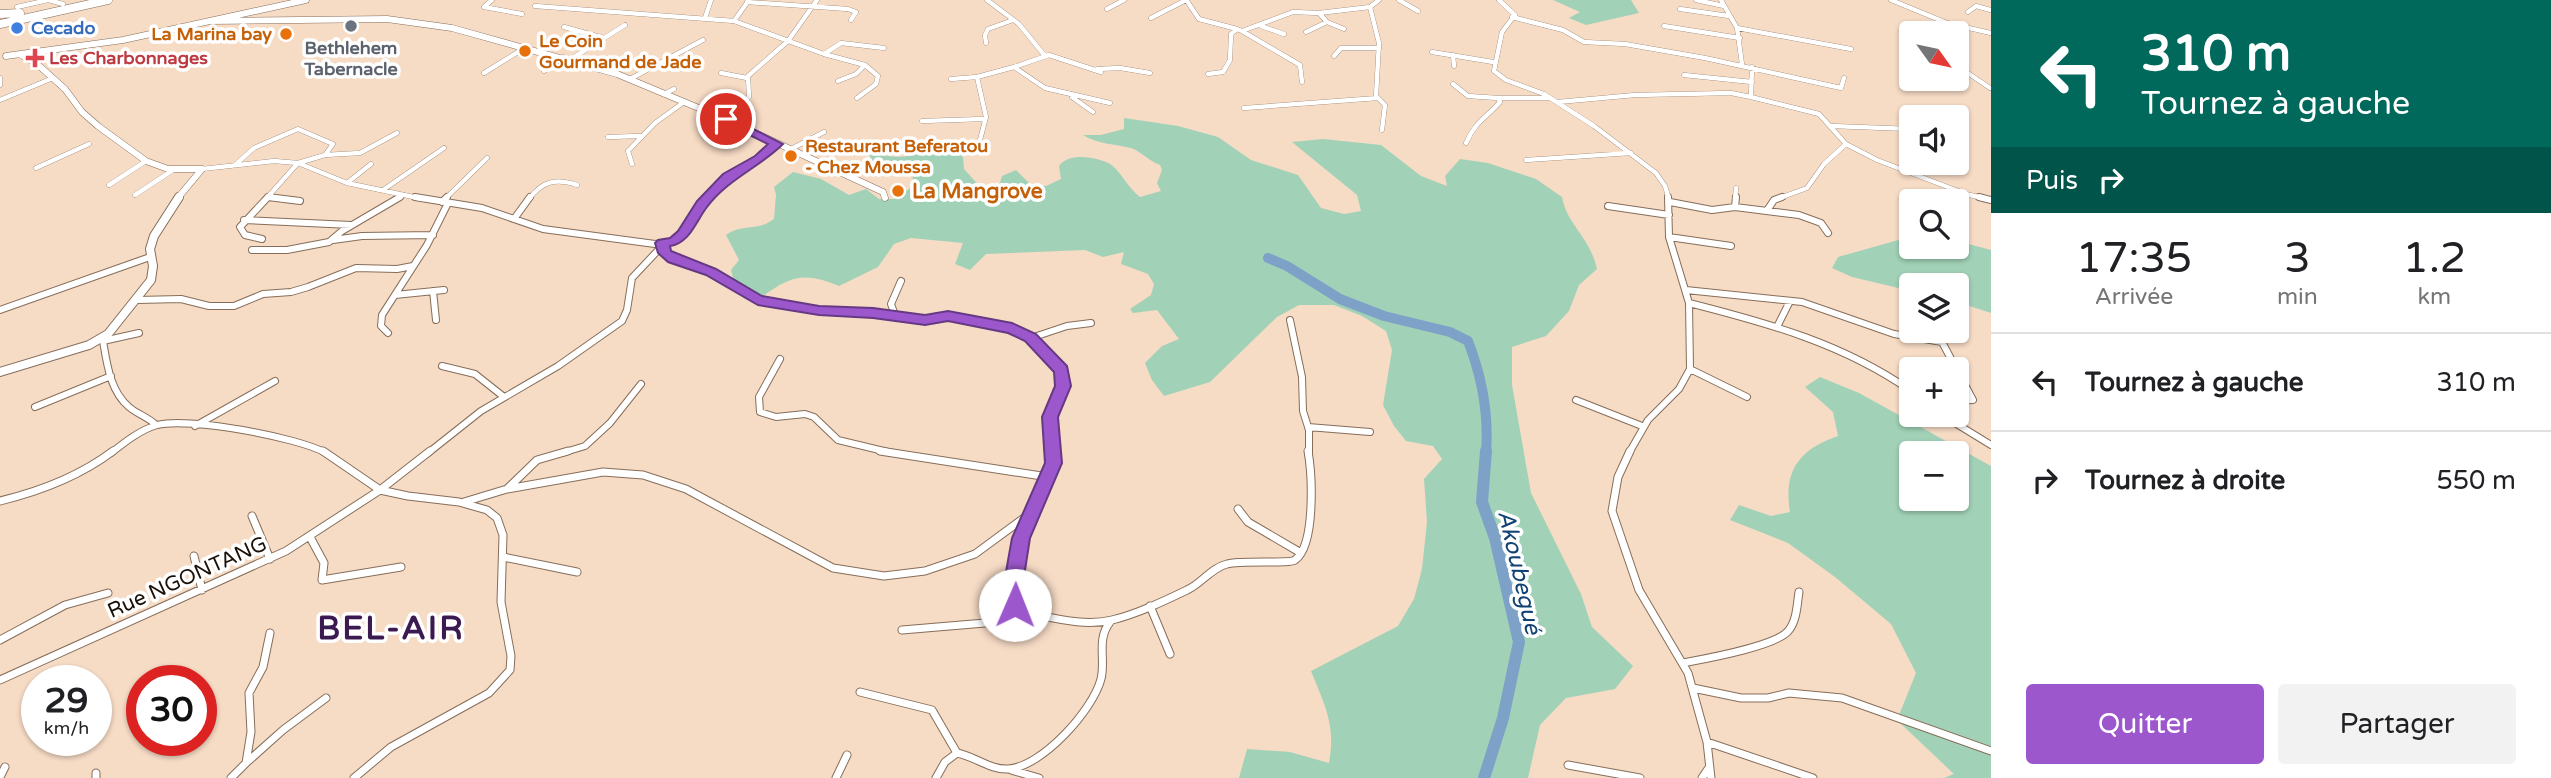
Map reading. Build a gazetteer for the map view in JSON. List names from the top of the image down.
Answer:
{
  "streets": {
    "street": ["Rue NGONTANG"]
  },
  "districts": ["BEL-AIR"],
  "water": ["Akoubegué"],
  "places": {
    "other": [
      "Bethlehem Tabernacle",
      "Cecado",
      "La Marina bay",
      "Le Coin Gourmand de Jade",
      "Restaurant Beferatou - Chez Moussa",
      "La Mangrove"
    ],
    "health": ["Les Charbonnages"]
  },
  "north": "bottom right",
  "page": {
    "turn": ["310 m", "Tournez à gauche"],
    "map_buttons": ["+", "−"],
    "then": "Puis",
    "eta": [
      "17:35",
      "Arrivée",
      "3",
      "min",
      "1.2",
      "km"
    ],
    "list": [
      {
        "name": "Tournez à gauche",
        "value": "310 m"
      },
      {
        "name": "Tournez à droite",
        "value": "550 m"
      }
    ],
    "speed": "29 km/h",
    "limit": "30",
    "buttons": ["Quitter", "Partager"]
  }
}
